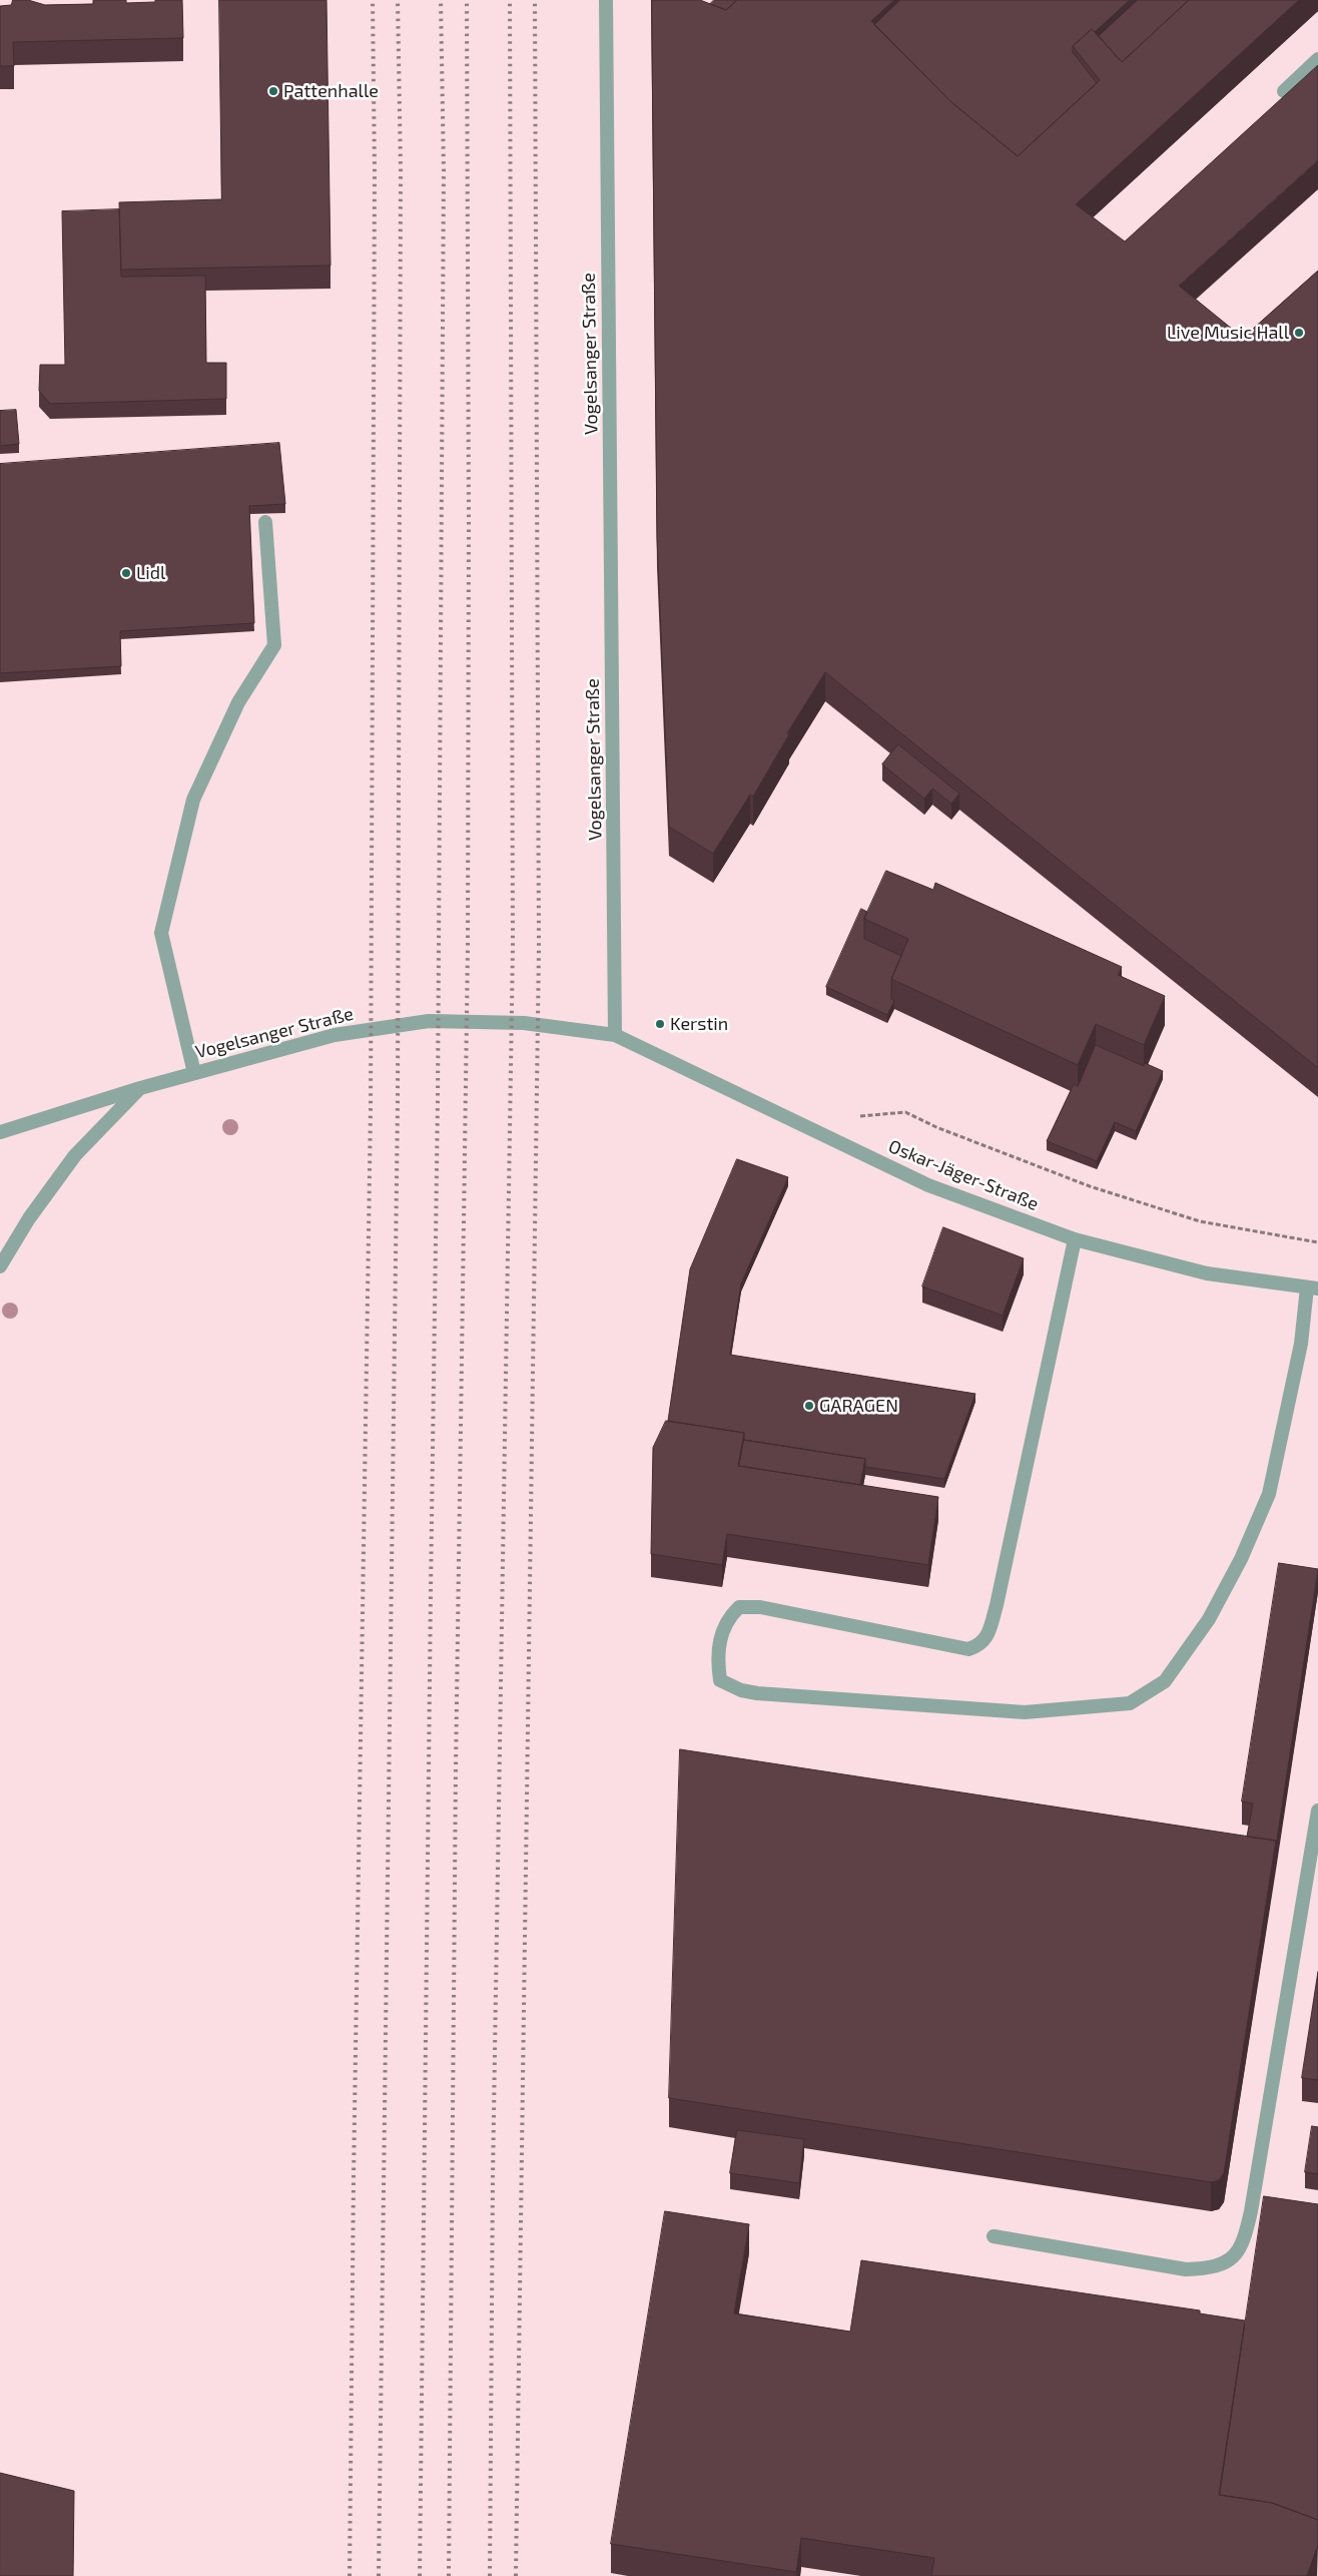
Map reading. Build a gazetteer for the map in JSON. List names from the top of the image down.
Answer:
{
  "streets": {
    "street": ["Vogelsanger Straße", "Oskar-Jäger-Straße"]
  },
  "crossings": [
    ["Vogelsanger Straße", "Oskar-Jäger-Straße"]
  ],
  "places": [
    "Pattenhalle",
    "Live Music Hall",
    "Lidl",
    "Kerstin",
    "GARAGEN"
  ]
}
